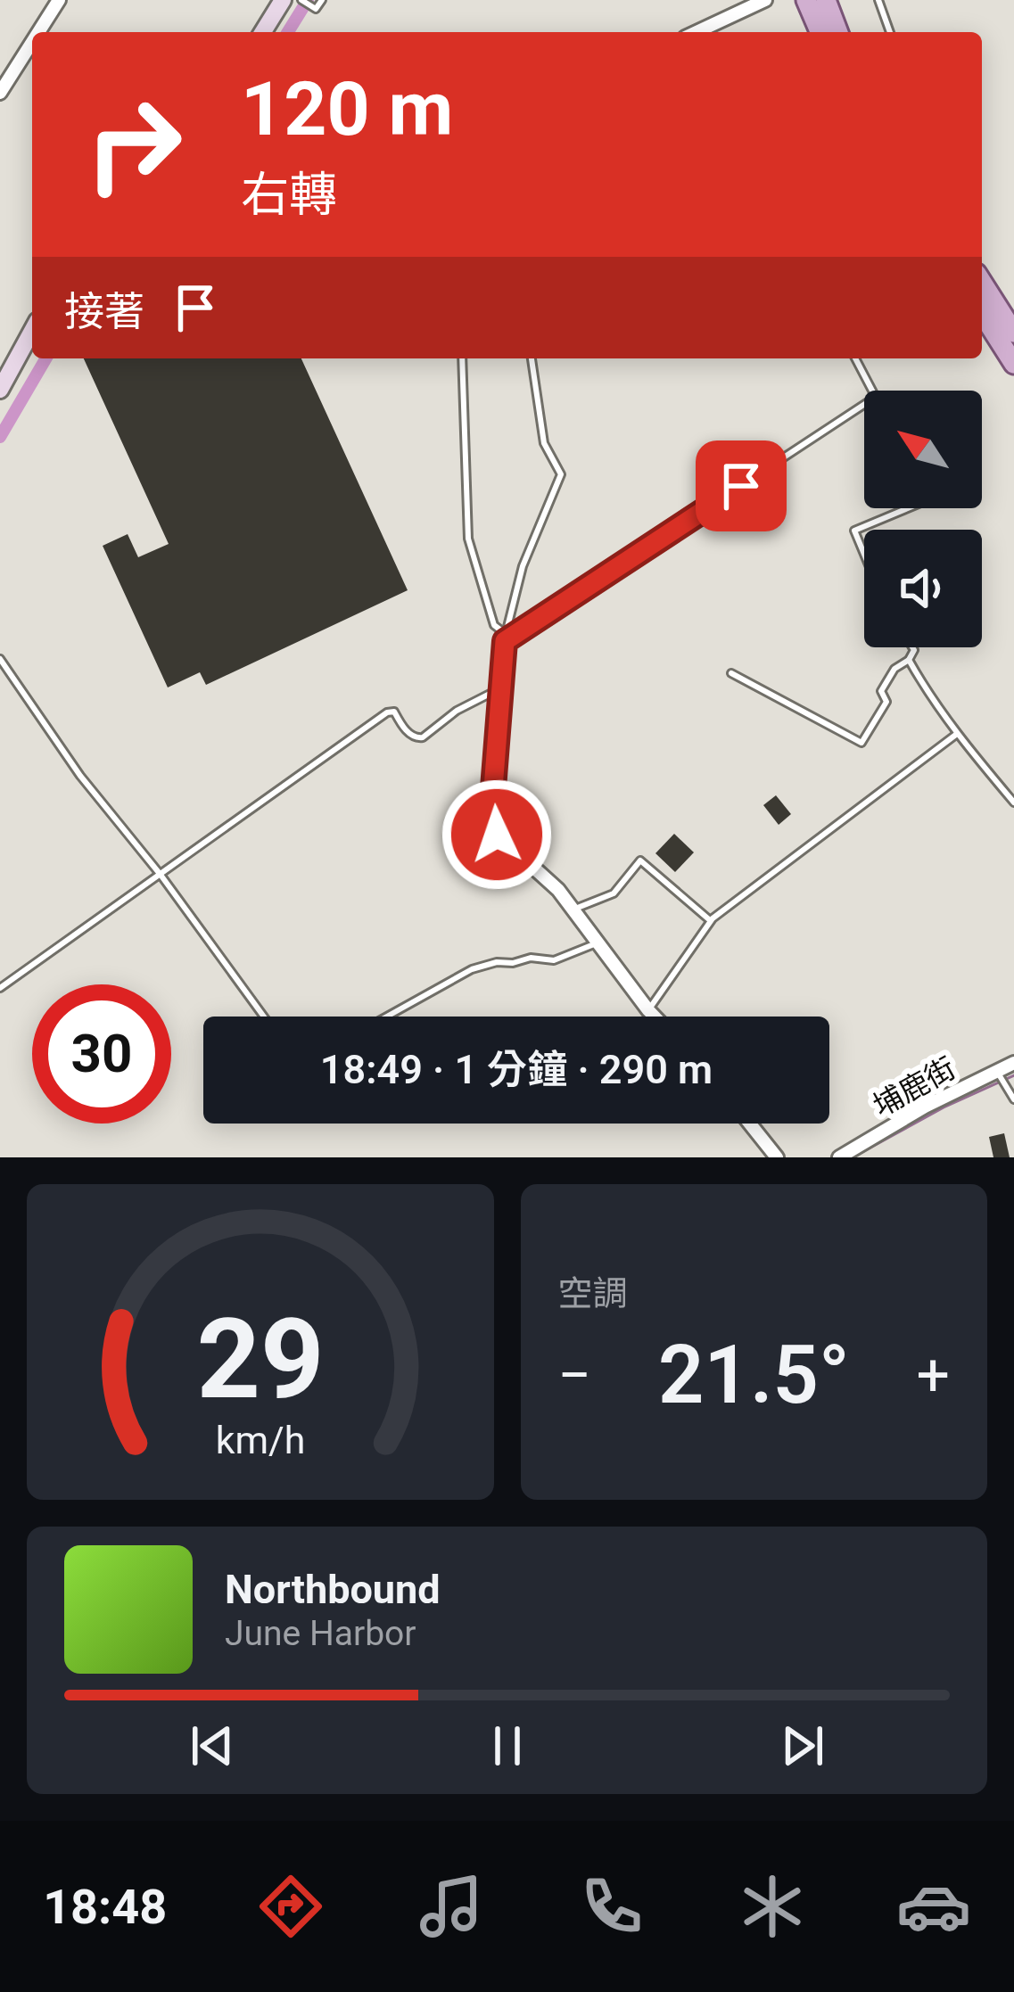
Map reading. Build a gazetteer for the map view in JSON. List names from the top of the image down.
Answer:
{
  "streets": {
    "street": ["埔鹿街"]
  },
  "north": "top left",
  "page": {
    "turn": ["120 m", "右轉"],
    "then": "接著",
    "limit": "30",
    "trip": "18:49 · 1 分鐘 · 290 m",
    "tile": "空調",
    "heat": ["−", "21.5°", "+"],
    "song": ["Northbound", "June Harbor"],
    "tabs": "18:48",
    "gauge": ["29", "km/h"]
  }
}
